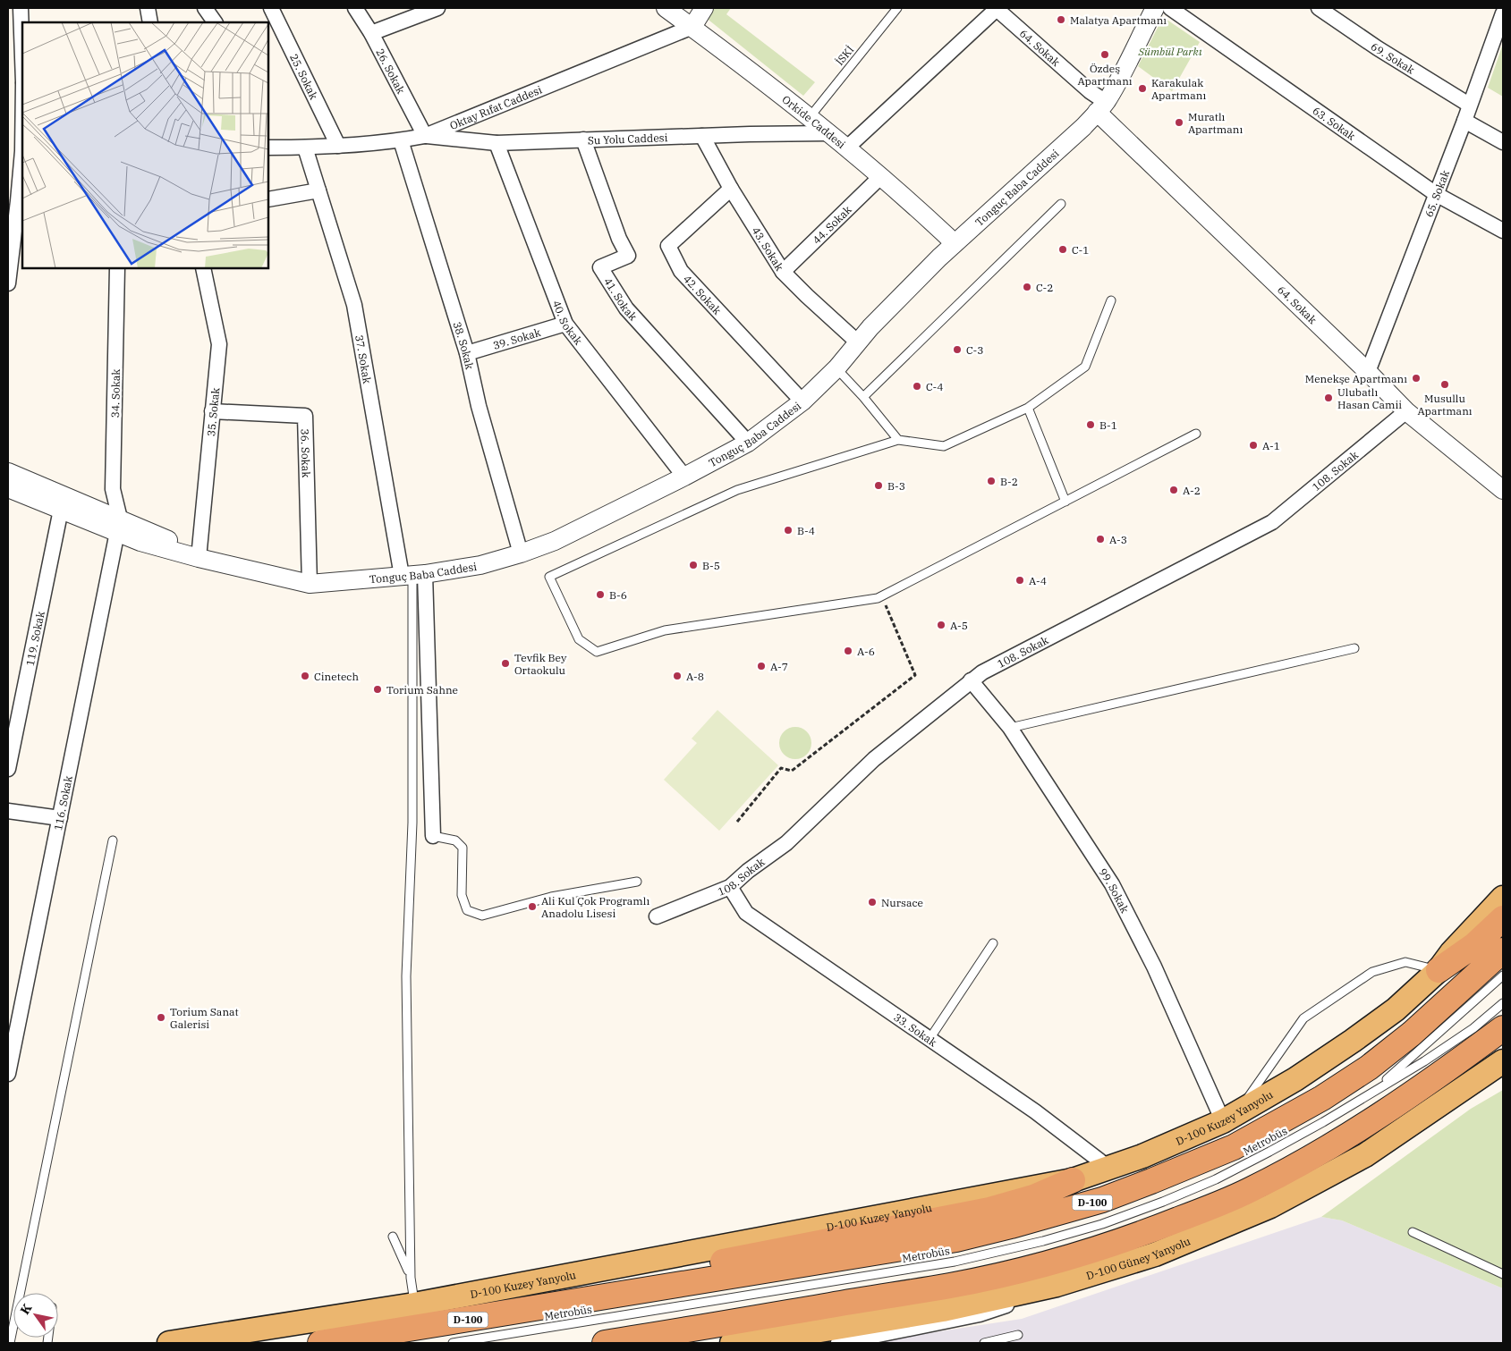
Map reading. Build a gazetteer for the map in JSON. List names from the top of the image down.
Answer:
{
  "streets": {
    "highway": ["D-100"],
    "main road": ["D-100 Kuzey Yanyolu", "D-100 Güney Yanyolu"],
    "street": [
      "64. Sokak",
      "69. Sokak",
      "26. Sokak",
      "25. Sokak",
      "Oktay Rıfat Caddesi",
      "Orkide Caddesi",
      "63. Sokak",
      "Su Yolu Caddesi",
      "Tonguç Baba Caddesi",
      "65. Sokak",
      "44. Sokak",
      "43. Sokak",
      "42. Sokak",
      "41. Sokak",
      "40. Sokak",
      "39. Sokak",
      "38. Sokak",
      "37. Sokak",
      "34. Sokak",
      "35. Sokak",
      "36. Sokak",
      "108. Sokak",
      "119. Sokak",
      "116. Sokak",
      "99. Sokak",
      "33. Sokak"
    ],
    "lane": ["İSKİ", "Metrobüs"]
  },
  "crossings": [
    ["64. Sokak", "Tonguç Baba Caddesi"],
    ["64. Sokak", "65. Sokak"],
    ["64. Sokak", "108. Sokak"],
    ["İSKİ", "Orkide Caddesi"],
    ["69. Sokak", "65. Sokak"],
    ["26. Sokak", "Oktay Rıfat Caddesi"],
    ["26. Sokak", "Su Yolu Caddesi"],
    ["25. Sokak", "Oktay Rıfat Caddesi"],
    ["Oktay Rıfat Caddesi", "Orkide Caddesi"],
    ["Oktay Rıfat Caddesi", "Su Yolu Caddesi"],
    ["Oktay Rıfat Caddesi", "38. Sokak"],
    ["Oktay Rıfat Caddesi", "37. Sokak"],
    ["Orkide Caddesi", "Su Yolu Caddesi"],
    ["Orkide Caddesi", "Tonguç Baba Caddesi"],
    ["Orkide Caddesi", "44. Sokak"],
    ["63. Sokak", "65. Sokak"],
    ["Su Yolu Caddesi", "43. Sokak"],
    ["Su Yolu Caddesi", "41. Sokak"],
    ["Su Yolu Caddesi", "40. Sokak"],
    ["Tonguç Baba Caddesi", "43. Sokak"],
    ["Tonguç Baba Caddesi", "42. Sokak"],
    ["Tonguç Baba Caddesi", "41. Sokak"],
    ["Tonguç Baba Caddesi", "40. Sokak"],
    ["Tonguç Baba Caddesi", "38. Sokak"],
    ["Tonguç Baba Caddesi", "37. Sokak"],
    ["Tonguç Baba Caddesi", "34. Sokak"],
    ["Tonguç Baba Caddesi", "35. Sokak"],
    ["Tonguç Baba Caddesi", "36. Sokak"],
    ["Tonguç Baba Caddesi", "119. Sokak"],
    ["Tonguç Baba Caddesi", "116. Sokak"],
    ["44. Sokak", "43. Sokak"],
    ["43. Sokak", "42. Sokak"],
    ["40. Sokak", "39. Sokak"],
    ["39. Sokak", "38. Sokak"],
    ["34. Sokak", "116. Sokak"],
    ["35. Sokak", "36. Sokak"],
    ["108. Sokak", "99. Sokak"],
    ["108. Sokak", "33. Sokak"],
    ["99. Sokak", "D-100 Kuzey Yanyolu"],
    ["33. Sokak", "D-100 Kuzey Yanyolu"]
  ],
  "parks": ["Sümbül Parkı"],
  "places": [
    "Malatya Apartmanı",
    "Özdeş Apartmanı",
    "Karakulak Apartmanı",
    "Muratlı Apartmanı",
    "C-1",
    "C-2",
    "C-3",
    "Menekşe Apartmanı",
    "Musullu Apartmanı",
    "C-4",
    "Ulubatlı Hasan Camii",
    "B-1",
    "A-1",
    "B-2",
    "B-3",
    "A-2",
    "B-4",
    "A-3",
    "B-5",
    "A-4",
    "B-6",
    "A-5",
    "A-6",
    "Tevfik Bey Ortaokulu",
    "A-7",
    "Cinetech",
    "A-8",
    "Torium Sahne",
    "Nursace",
    "Ali Kul Çok Programlı Anadolu Lisesi",
    "Torium Sanat Galerisi"
  ],
  "north": "top left"
}
